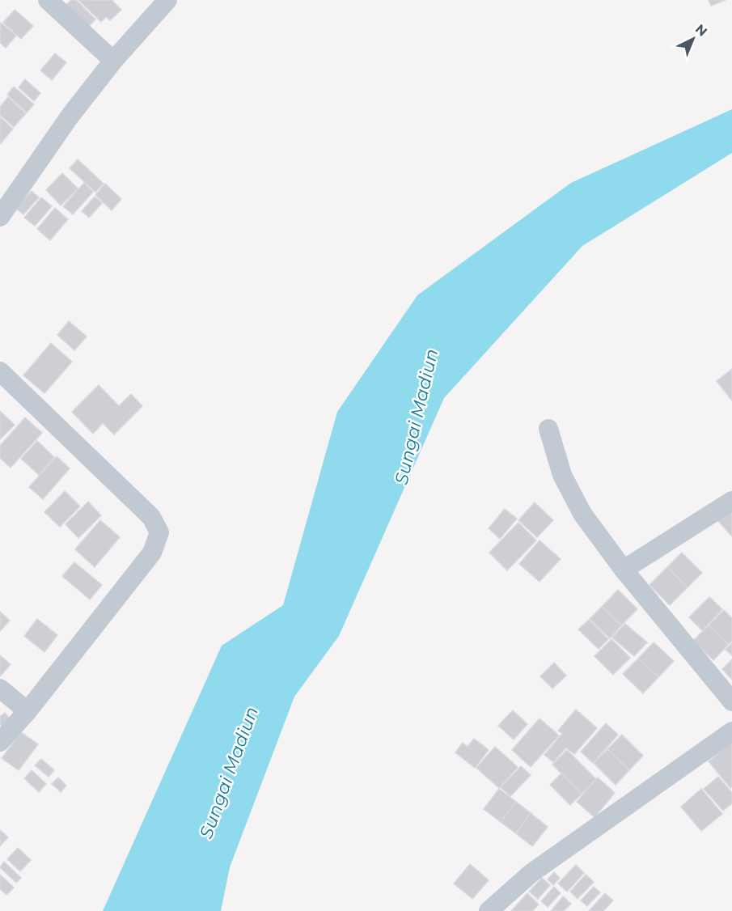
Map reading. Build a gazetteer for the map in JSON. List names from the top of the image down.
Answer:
{
  "water": ["Sungai Madiun"],
  "north": "top right"
}
